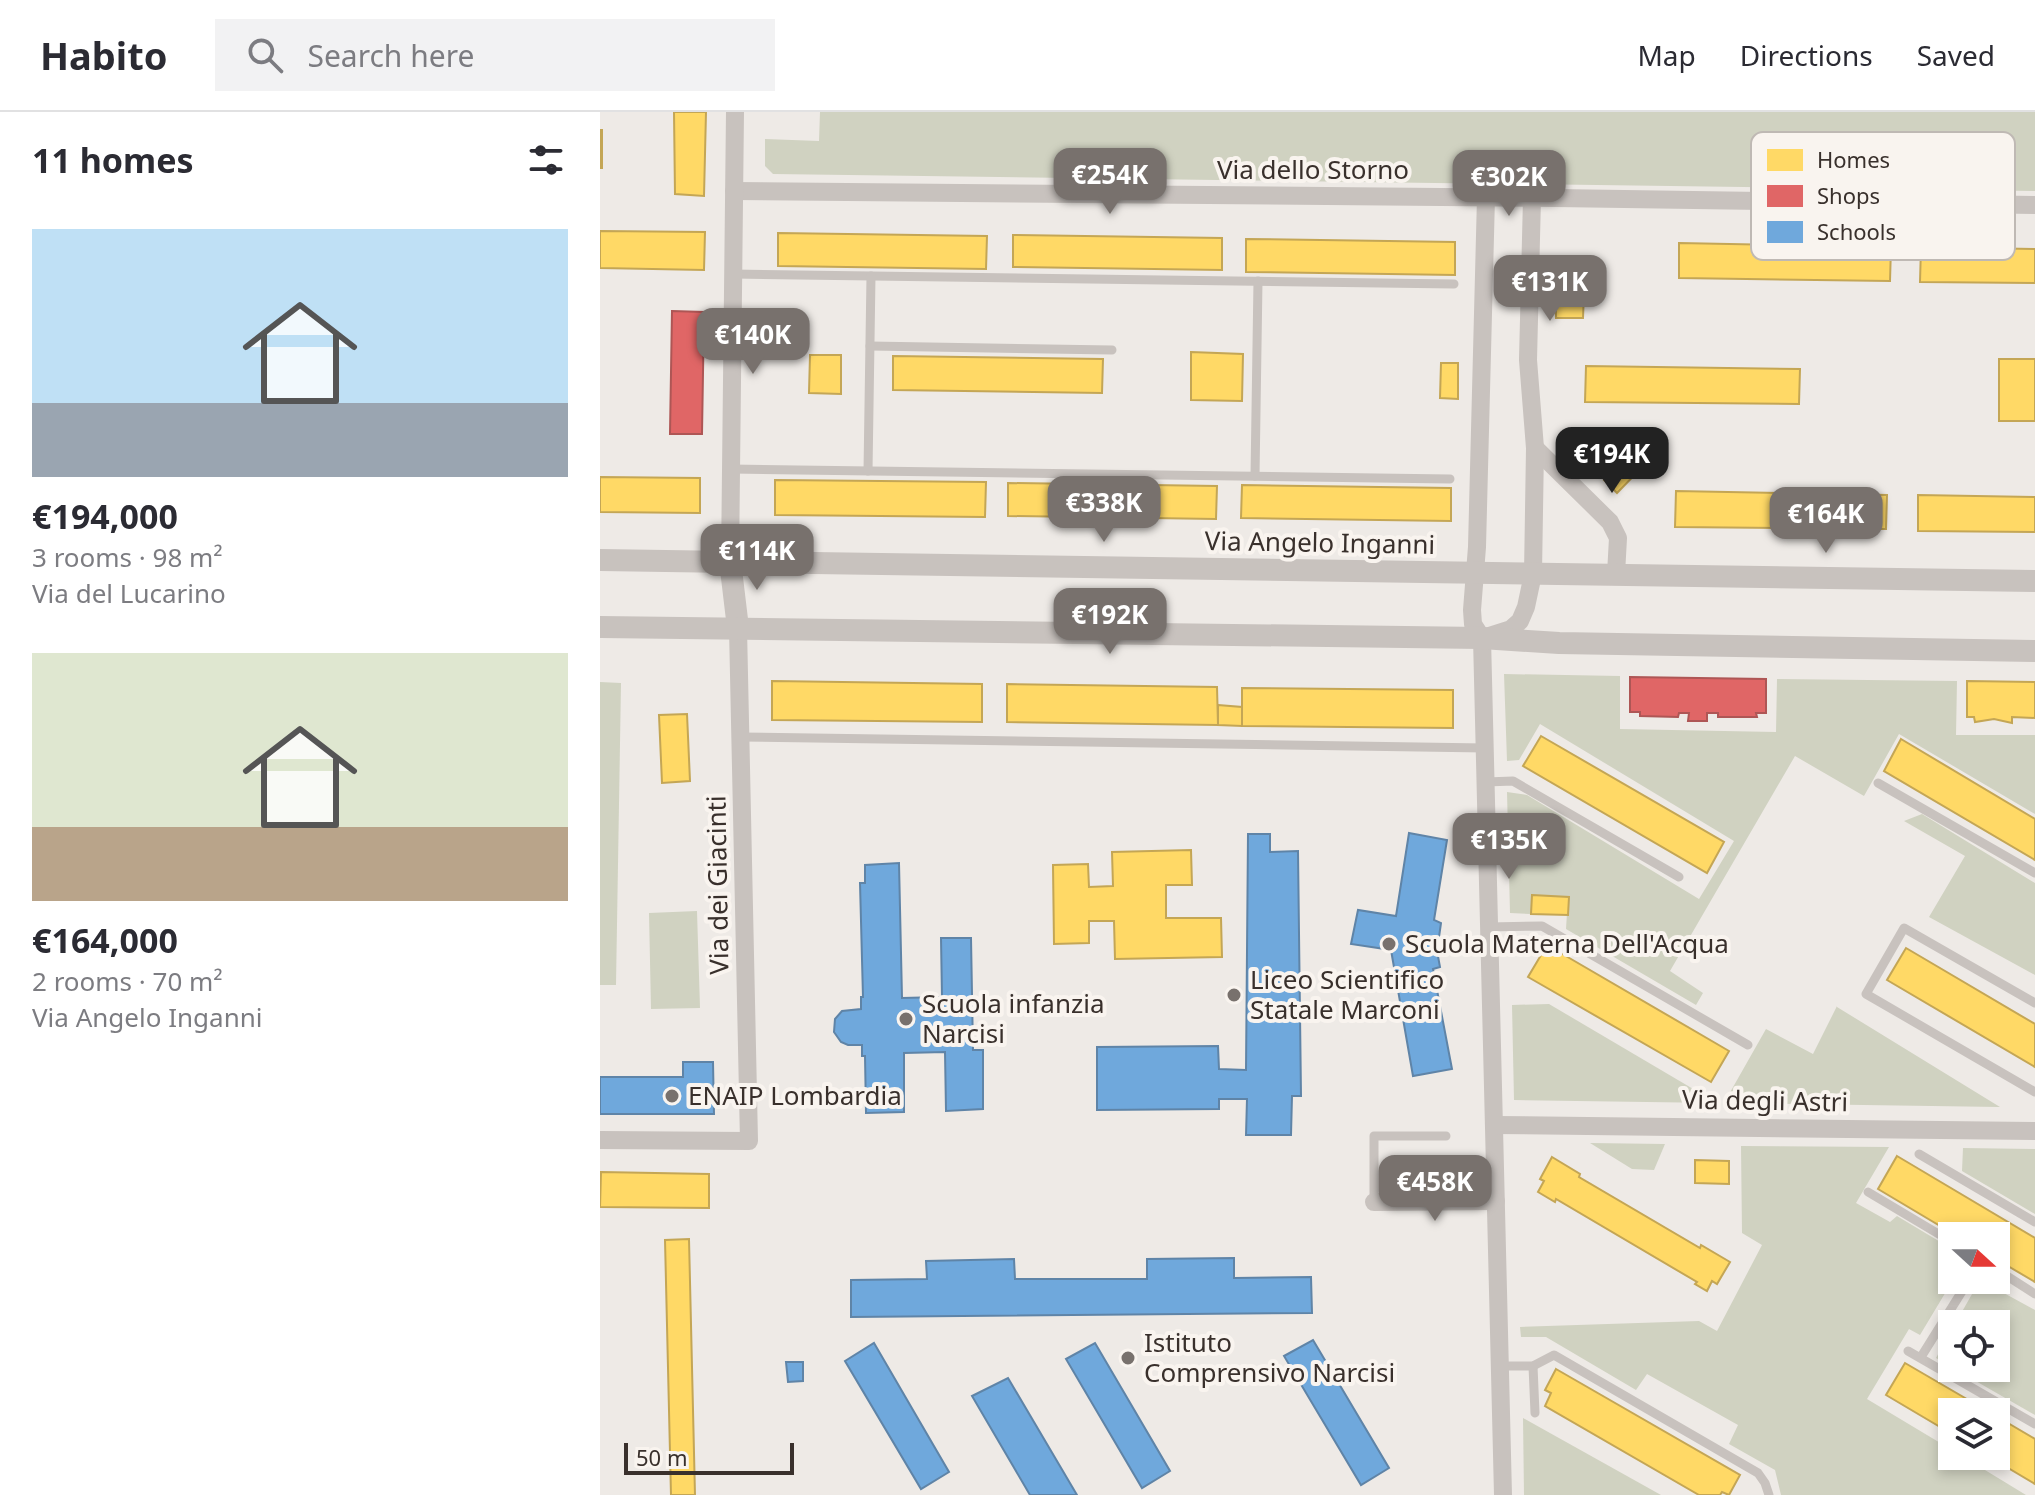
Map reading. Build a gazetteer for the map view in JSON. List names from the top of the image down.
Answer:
{
  "streets": {
    "street": [
      "Via dello Storno",
      "Via Angelo Inganni",
      "Via dei Giacinti",
      "Via degli Astri"
    ]
  },
  "places": [
    "Scuola Materna Dell'Acqua",
    "Liceo Scientifico Statale Marconi",
    "Scuola infanzia Narcisi",
    "ENAIP Lombardia",
    "Istituto Comprensivo Narcisi"
  ],
  "legend": ["Homes", "Shops", "Schools"],
  "scale_bar": "50 m",
  "north": "right",
  "page": {
    "header": "Habito",
    "search": "Search here",
    "nav": ["Map", "Directions", "Saved"],
    "heading": "11 homes",
    "price": [
      "€254K",
      "€302K",
      "€131K",
      "€140K",
      "€194K",
      "€338K",
      "€164K",
      "€114K",
      "€192K",
      "€135K",
      "€458K"
    ],
    "list": [
      {
        "name": "€194,000",
        "note": "3 rooms · 98 m² · Via del Lucarino"
      },
      {
        "name": "€164,000",
        "note": "2 rooms · 70 m² · Via Angelo Inganni"
      }
    ],
    "scale": "50 m"
  }
}
